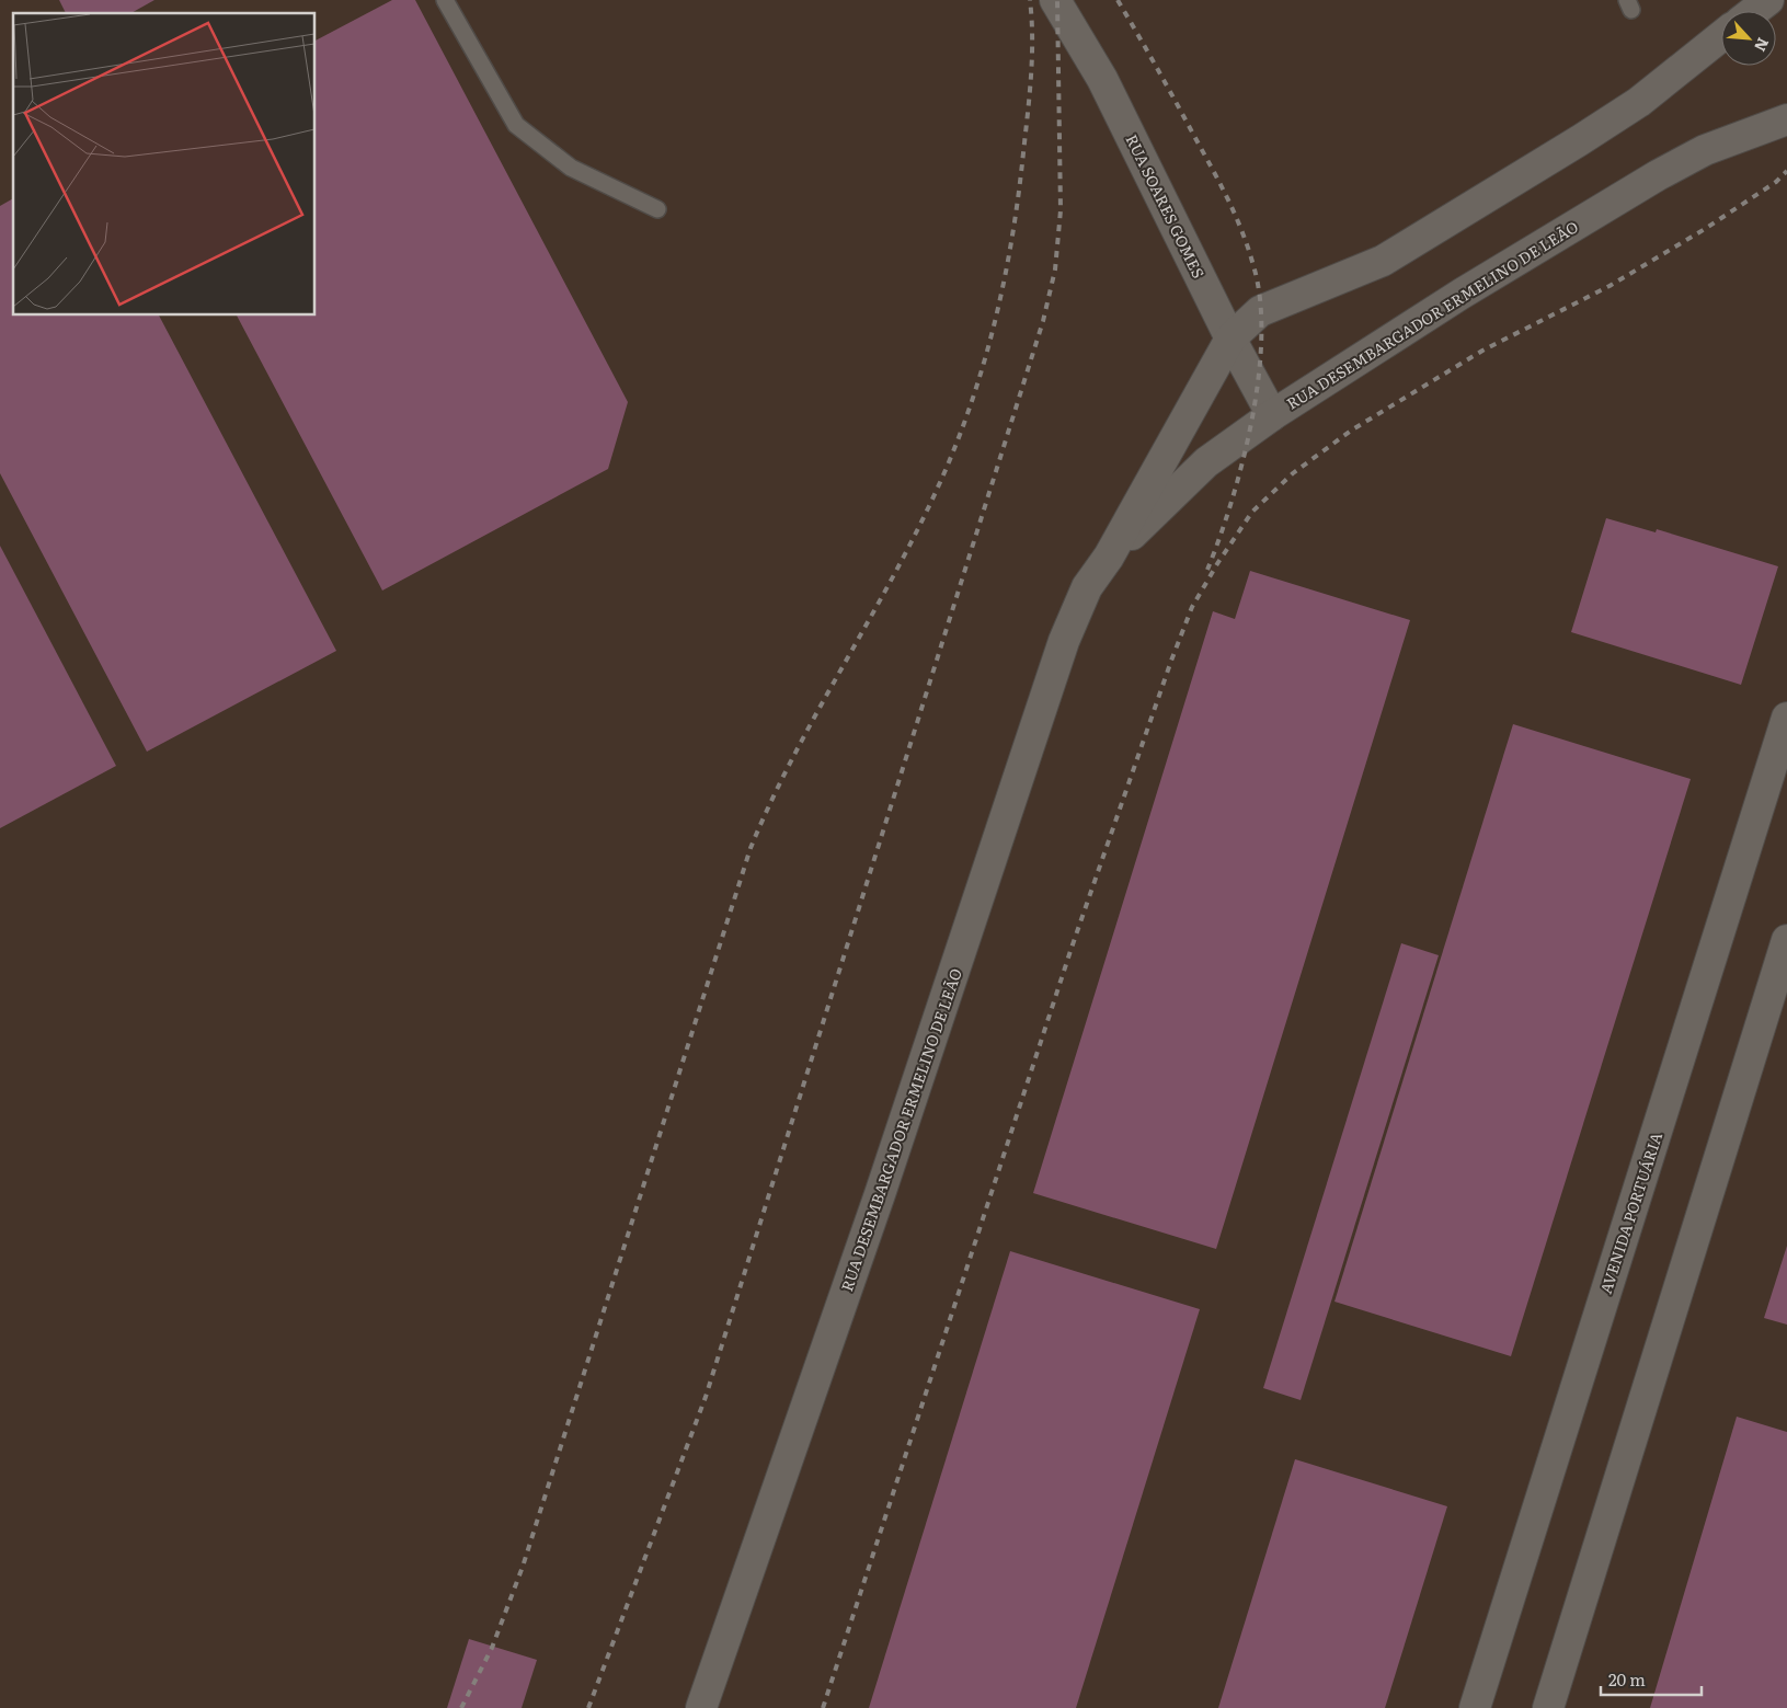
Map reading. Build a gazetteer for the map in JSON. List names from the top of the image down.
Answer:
{
  "streets": {
    "street": ["RUA SOARES GOMES", "RUA DESEMBARGADOR ERMELINO DE LEÃO", "AVENIDA PORTUÁRIA"]
  },
  "crossings": [
    ["RUA SOARES GOMES", "RUA DESEMBARGADOR ERMELINO DE LEÃO"]
  ],
  "scale_bar": "20 m",
  "north": "bottom right"
}
